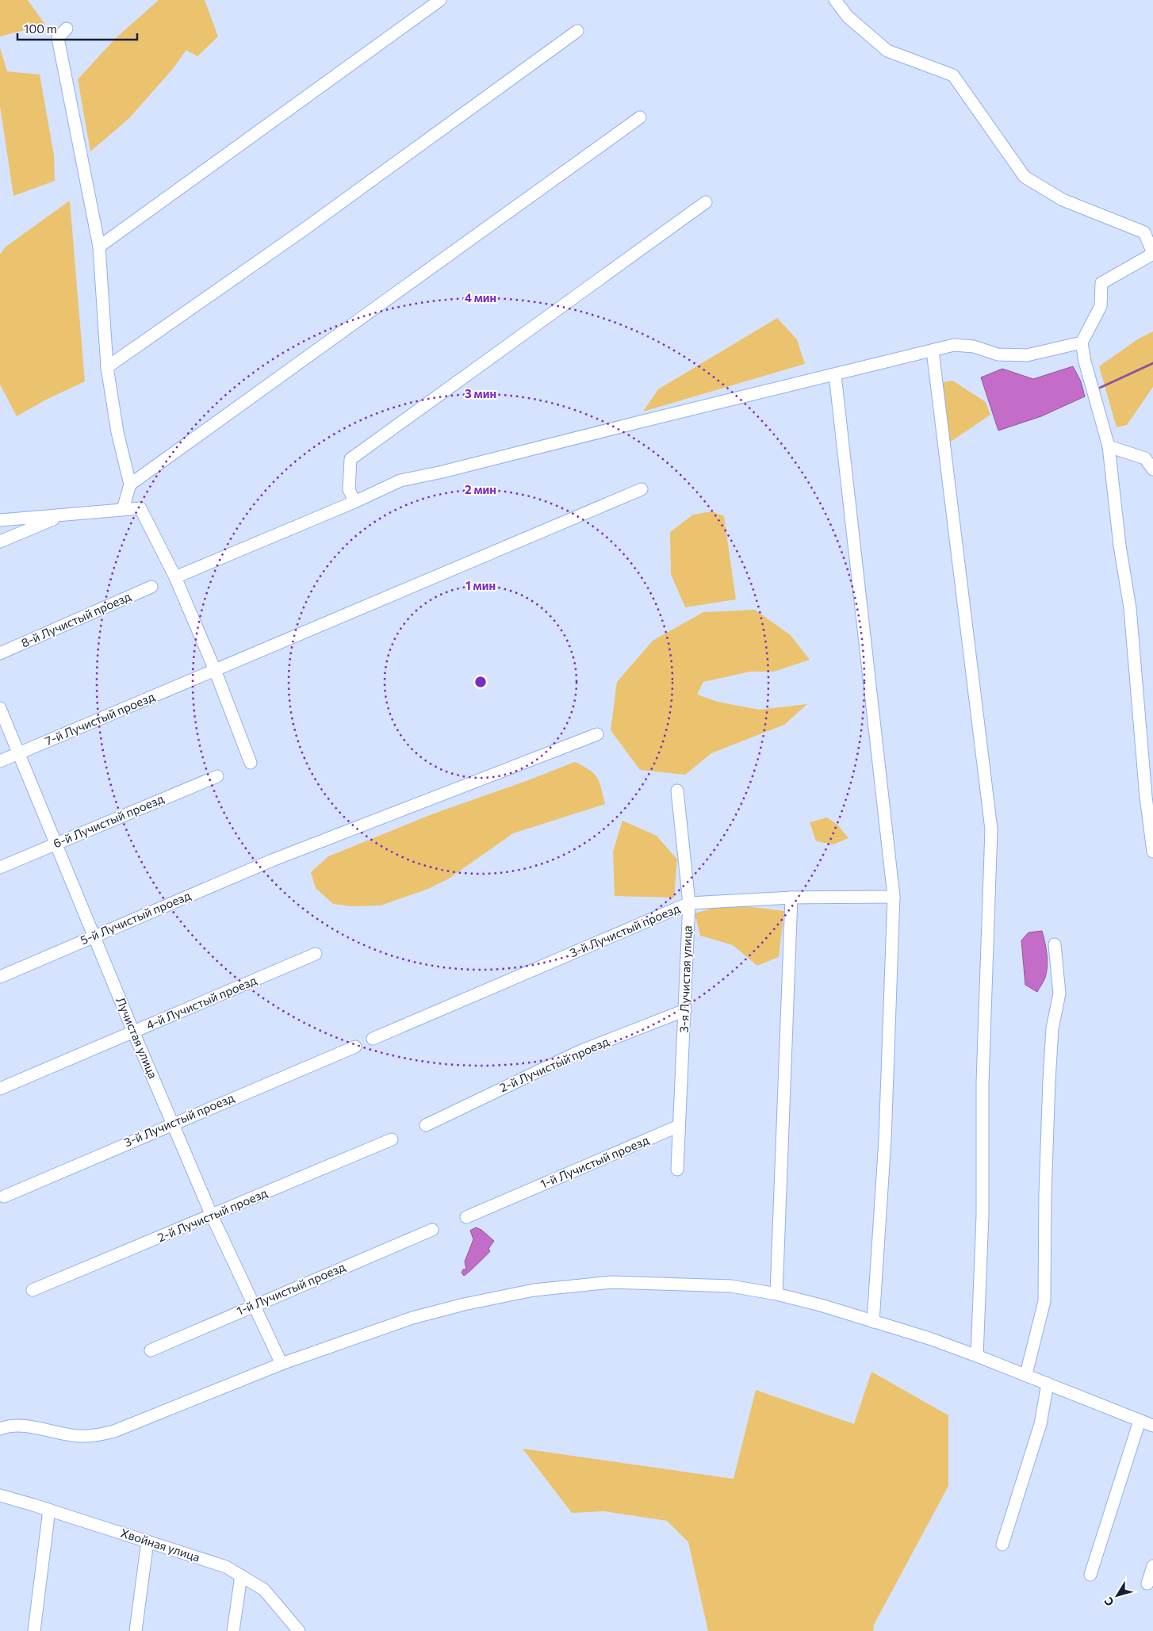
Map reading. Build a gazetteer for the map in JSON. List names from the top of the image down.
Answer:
{
  "streets": {
    "street": [
      "8-й Лучистый проезд",
      "7-й Лучистый проезд",
      "6-й Лучистый проезд",
      "5-й Лучистый проезд",
      "3-й Лучистый проезд",
      "3-я Лучистая улица",
      "4-й Лучистый проезд",
      "Лучистая улица",
      "2-й Лучистый проезд",
      "1-й Лучистый проезд",
      "Хвойная улица"
    ]
  },
  "crossings": [
    ["7-й Лучистый проезд", "Лучистая улица"],
    ["6-й Лучистый проезд", "Лучистая улица"],
    ["5-й Лучистый проезд", "Лучистая улица"],
    ["3-й Лучистый проезд", "3-я Лучистая улица"],
    ["3-й Лучистый проезд", "Лучистая улица"],
    ["3-я Лучистая улица", "2-й Лучистый проезд"],
    ["3-я Лучистая улица", "1-й Лучистый проезд"],
    ["4-й Лучистый проезд", "Лучистая улица"],
    ["Лучистая улица", "2-й Лучистый проезд"],
    ["Лучистая улица", "1-й Лучистый проезд"]
  ],
  "scale_bar": "100 m",
  "north": "bottom left",
  "rings": [
    "4 мин",
    "3 мин",
    "2 мин",
    "1 мин"
  ]
}
